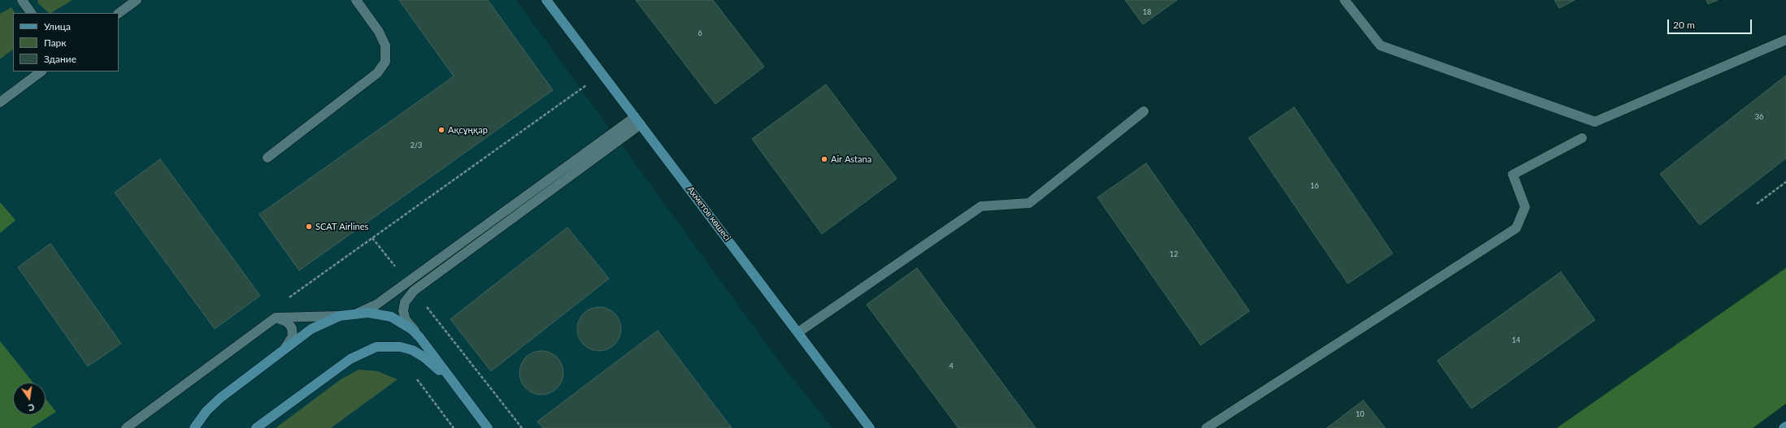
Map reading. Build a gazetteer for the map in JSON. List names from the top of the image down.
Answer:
{
  "streets": {
    "street": ["Ахметов көшесі"]
  },
  "places": ["Ақсұңқар", "Air Astana", "SCAT Airlines"],
  "house_numbers": [
    "18",
    "6",
    "36",
    "2/3",
    "16",
    "12",
    "14",
    "4",
    "10"
  ],
  "legend": ["Улица", "Парк", "Здание"],
  "scale_bar": "20 m",
  "north": "bottom"
}
